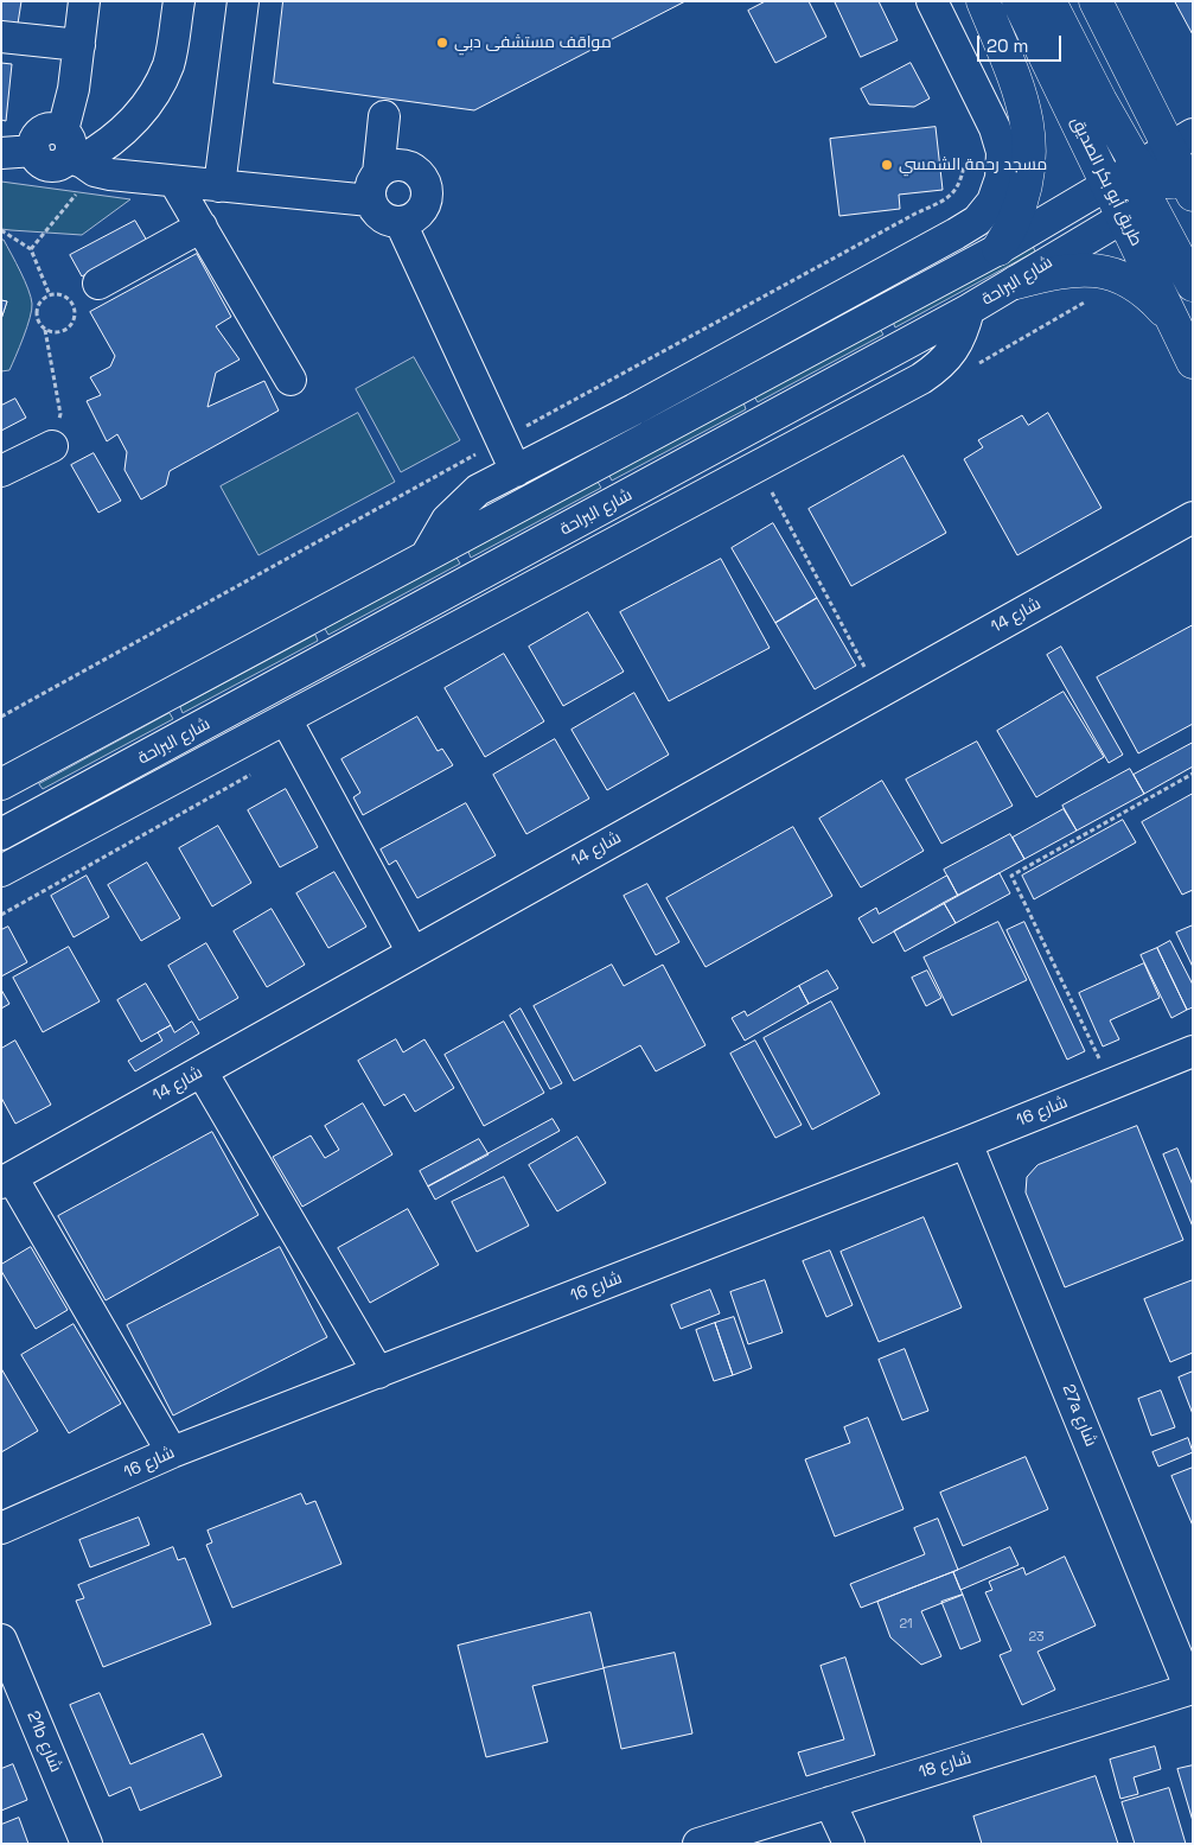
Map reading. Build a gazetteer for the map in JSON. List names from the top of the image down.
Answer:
{
  "streets": {
    "main road": ["طريق أبو بكر الصديق"],
    "street": [
      "شارع البراحة",
      "شارع 14",
      "شارع 16",
      "27a شارع",
      "21b شارع",
      "شارع 18"
    ]
  },
  "crossings": [
    ["طريق أبو بكر الصديق", "شارع البراحة"],
    ["شارع 16", "27a شارع"],
    ["27a شارع", "شارع 18"]
  ],
  "places": ["مواقف مستشفى دبي", "مسجد رحمة الشمسي"],
  "house_numbers": ["21", "23"],
  "scale_bar": "20 m"
}
